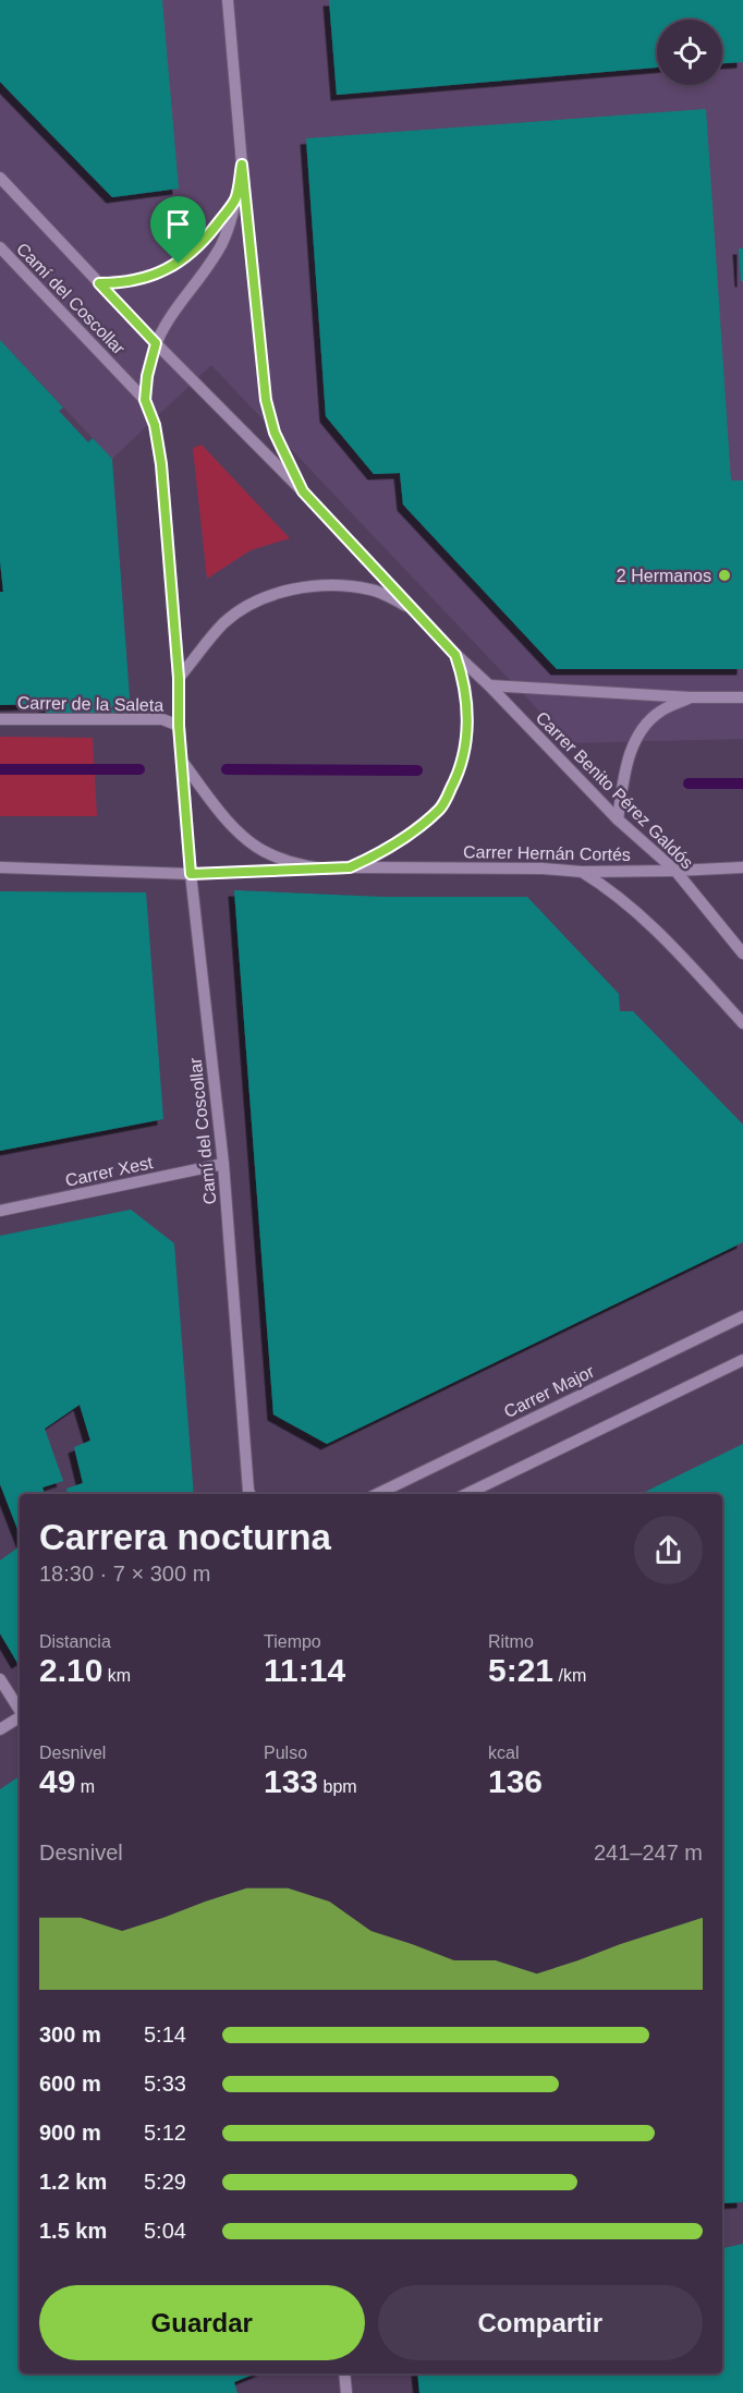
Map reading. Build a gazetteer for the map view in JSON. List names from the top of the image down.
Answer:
{
  "streets": {
    "street": [
      "Camí del Coscollar",
      "Carrer de la Saleta",
      "Carrer Benito Pérez Galdós",
      "Carrer Hernán Cortés",
      "Carrer Xest",
      "Carrer Major"
    ]
  },
  "crossings": [
    ["Camí del Coscollar", "Carrer de la Saleta"],
    ["Camí del Coscollar", "Carrer Benito Pérez Galdós"],
    ["Camí del Coscollar", "Carrer Hernán Cortés"],
    ["Camí del Coscollar", "Carrer Xest"],
    ["Carrer Benito Pérez Galdós", "Carrer Hernán Cortés"]
  ],
  "places": ["2 Hermanos"],
  "page": {
    "heading": ["Carrera nocturna", "18:30 · 7 × 300 m"],
    "stats": [
      ["Distancia", "2.10 km"],
      ["Tiempo", "11:14"],
      ["Ritmo", "5:21 /km"],
      ["Desnivel", "49 m"],
      ["Pulso", "133 bpm"],
      ["kcal", "136"]
    ],
    "chart": ["Desnivel", "241–247 m"],
    "list": [
      {
        "name": "300 m",
        "note": "5:14"
      },
      {
        "name": "600 m",
        "note": "5:33"
      },
      {
        "name": "900 m",
        "note": "5:12"
      },
      {
        "name": "1.2 km",
        "note": "5:29"
      },
      {
        "name": "1.5 km",
        "note": "5:04"
      }
    ],
    "buttons": ["Guardar", "Compartir"]
  }
}
